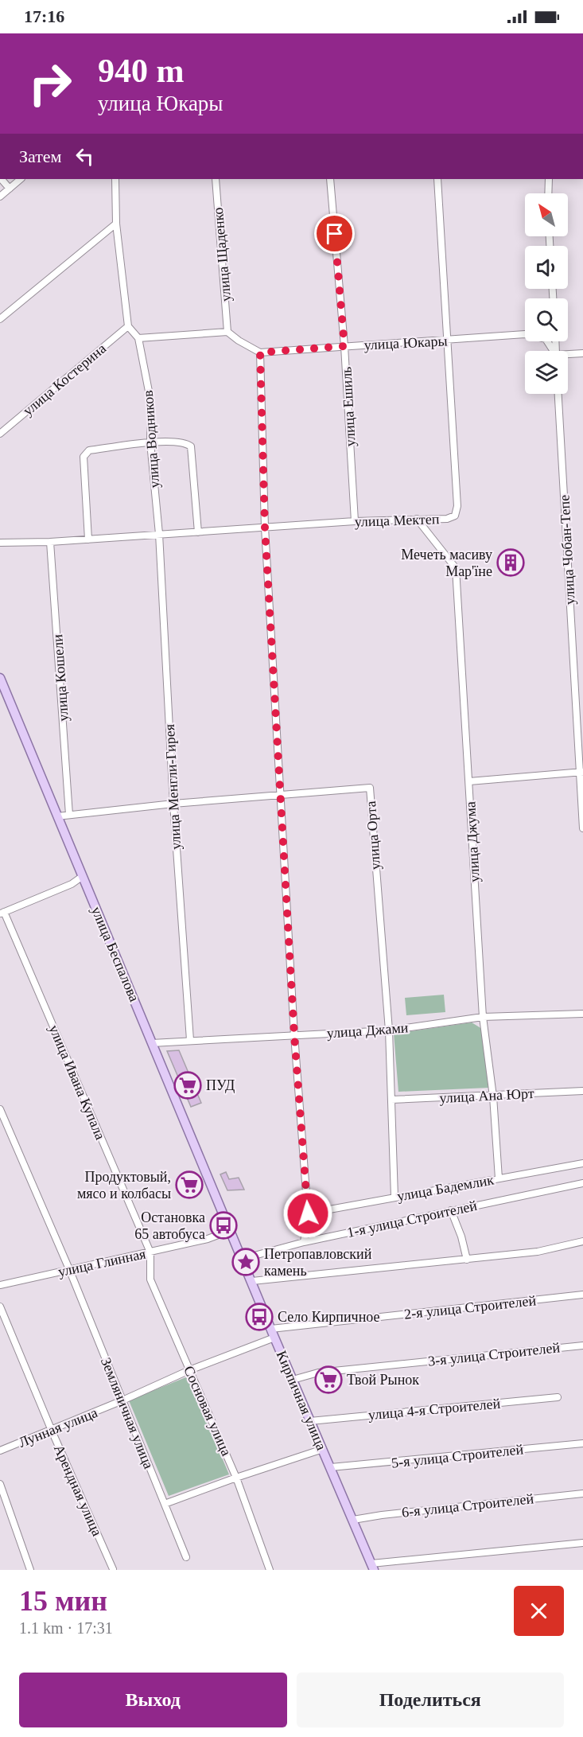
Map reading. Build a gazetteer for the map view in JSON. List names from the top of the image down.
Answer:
{
  "streets": {
    "main road": ["улица Беспалова", "Кирпичная улица"],
    "street": [
      "улица Щаденко",
      "улица Юкары",
      "улица Костерина",
      "улица Ешиль",
      "улица Водников",
      "улица Мектеп",
      "улица Чобан-Тепе",
      "улица Кошели",
      "улица Менгли-Гирея",
      "улица Орта",
      "улица Джума",
      "улица Джами",
      "улица Ивана Купала",
      "улица Ана Юрт",
      "улица Бадемлик",
      "1-я улица Строителей",
      "улица Глинная",
      "2-я улица Строителей",
      "3-я улица Строителей",
      "улица 4-я Строителей",
      "Сосновая улица",
      "Земляничная улица",
      "Лунная улица",
      "5-я улица Строителей",
      "Арендная улица",
      "6-я улица Строителей"
    ]
  },
  "crossings": [
    ["улица Юкары", "улица Ешиль"],
    ["улица Юкары", "улица Мектеп"],
    ["улица Костерина", "улица Водников"],
    ["улица Ешиль", "улица Мектеп"],
    ["улица Водников", "улица Мектеп"],
    ["улица Водников", "улица Менгли-Гирея"],
    ["улица Мектеп", "улица Кошели"],
    ["улица Мектеп", "улица Менгли-Гирея"],
    ["улица Мектеп", "улица Джума"],
    ["улица Кошели", "улица Орта"],
    ["улица Менгли-Гирея", "улица Орта"],
    ["улица Менгли-Гирея", "улица Джами"],
    ["улица Орта", "улица Беспалова"],
    ["улица Орта", "улица Джами"],
    ["улица Орта", "улица Ана Юрт"],
    ["улица Орта", "улица Бадемлик"],
    ["улица Джума", "улица Джами"],
    ["улица Джума", "улица Ана Юрт"],
    ["улица Джума", "улица Бадемлик"],
    ["улица Беспалова", "улица Джами"],
    ["улица Беспалова", "улица Глинная"],
    ["улица Беспалова", "Кирпичная улица"],
    ["улица Ивана Купала", "улица Глинная"],
    ["улица Ивана Купала", "Сосновая улица"],
    ["1-я улица Строителей", "Кирпичная улица"],
    ["улица Глинная", "Кирпичная улица"],
    ["улица Глинная", "Сосновая улица"],
    ["улица Глинная", "Земляничная улица"],
    ["2-я улица Строителей", "Кирпичная улица"],
    ["3-я улица Строителей", "Кирпичная улица"],
    ["Кирпичная улица", "улица 4-я Строителей"],
    ["Кирпичная улица", "Лунная улица"],
    ["Кирпичная улица", "5-я улица Строителей"],
    ["Кирпичная улица", "6-я улица Строителей"],
    ["Сосновая улица", "Лунная улица"],
    ["Земляничная улица", "Лунная улица"],
    ["Лунная улица", "Арендная улица"]
  ],
  "places": {
    "building": ["Мечеть масиву Мар'їне"],
    "supermarket": ["ПУД", "Продуктовый, мясо и колбасы", "Твой Рынок"],
    "bus stop": ["Остановка 65 автобуса", "Село Кирпичное"],
    "place": ["Петропавловский камень"]
  },
  "north": "top left",
  "page": {
    "status": "17:16",
    "turn": ["940 m", "улица Юкары"],
    "then": "Затем",
    "heading": ["15 мин", "1.1 km · 17:31"],
    "buttons": ["Выход", "Поделиться"]
  }
}
